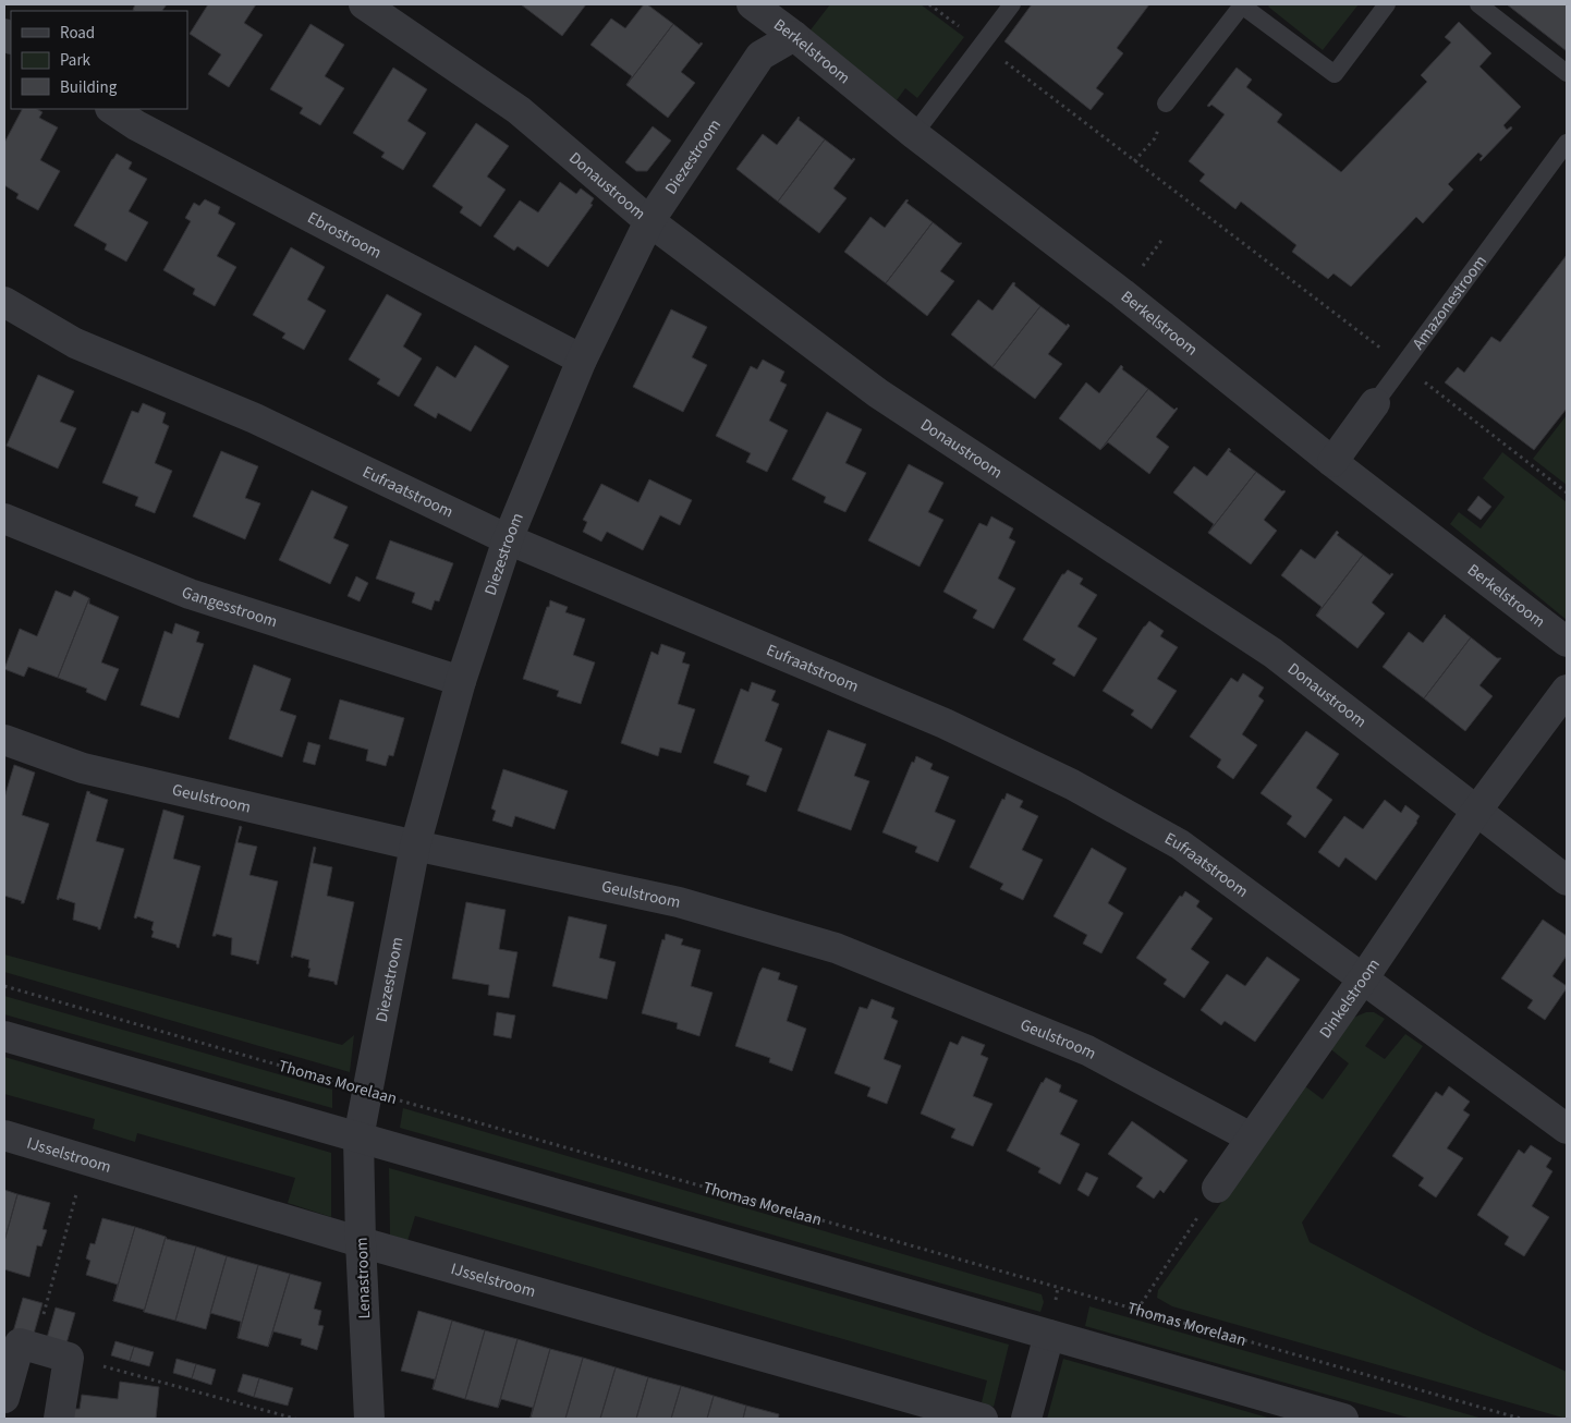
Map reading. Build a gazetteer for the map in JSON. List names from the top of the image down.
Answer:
{
  "streets": {
    "street": [
      "Berkelstroom",
      "Diezestroom",
      "Donaustroom",
      "Ebrostroom",
      "Amazonestroom",
      "Eufraatstroom",
      "Gangesstroom",
      "Geulstroom",
      "Dinkelstroom",
      "IJsselstroom",
      "Lenastroom"
    ],
    "path": ["Thomas Morelaan"]
  },
  "crossings": [
    ["Berkelstroom", "Diezestroom"],
    ["Berkelstroom", "Amazonestroom"],
    ["Diezestroom", "Donaustroom"],
    ["Diezestroom", "Ebrostroom"],
    ["Diezestroom", "Eufraatstroom"],
    ["Diezestroom", "Gangesstroom"],
    ["Diezestroom", "Geulstroom"],
    ["Diezestroom", "Thomas Morelaan"],
    ["Diezestroom", "Lenastroom"],
    ["Donaustroom", "Dinkelstroom"],
    ["Eufraatstroom", "Dinkelstroom"],
    ["Geulstroom", "Dinkelstroom"],
    ["IJsselstroom", "Lenastroom"]
  ],
  "legend": ["Road", "Park", "Building"]
}
